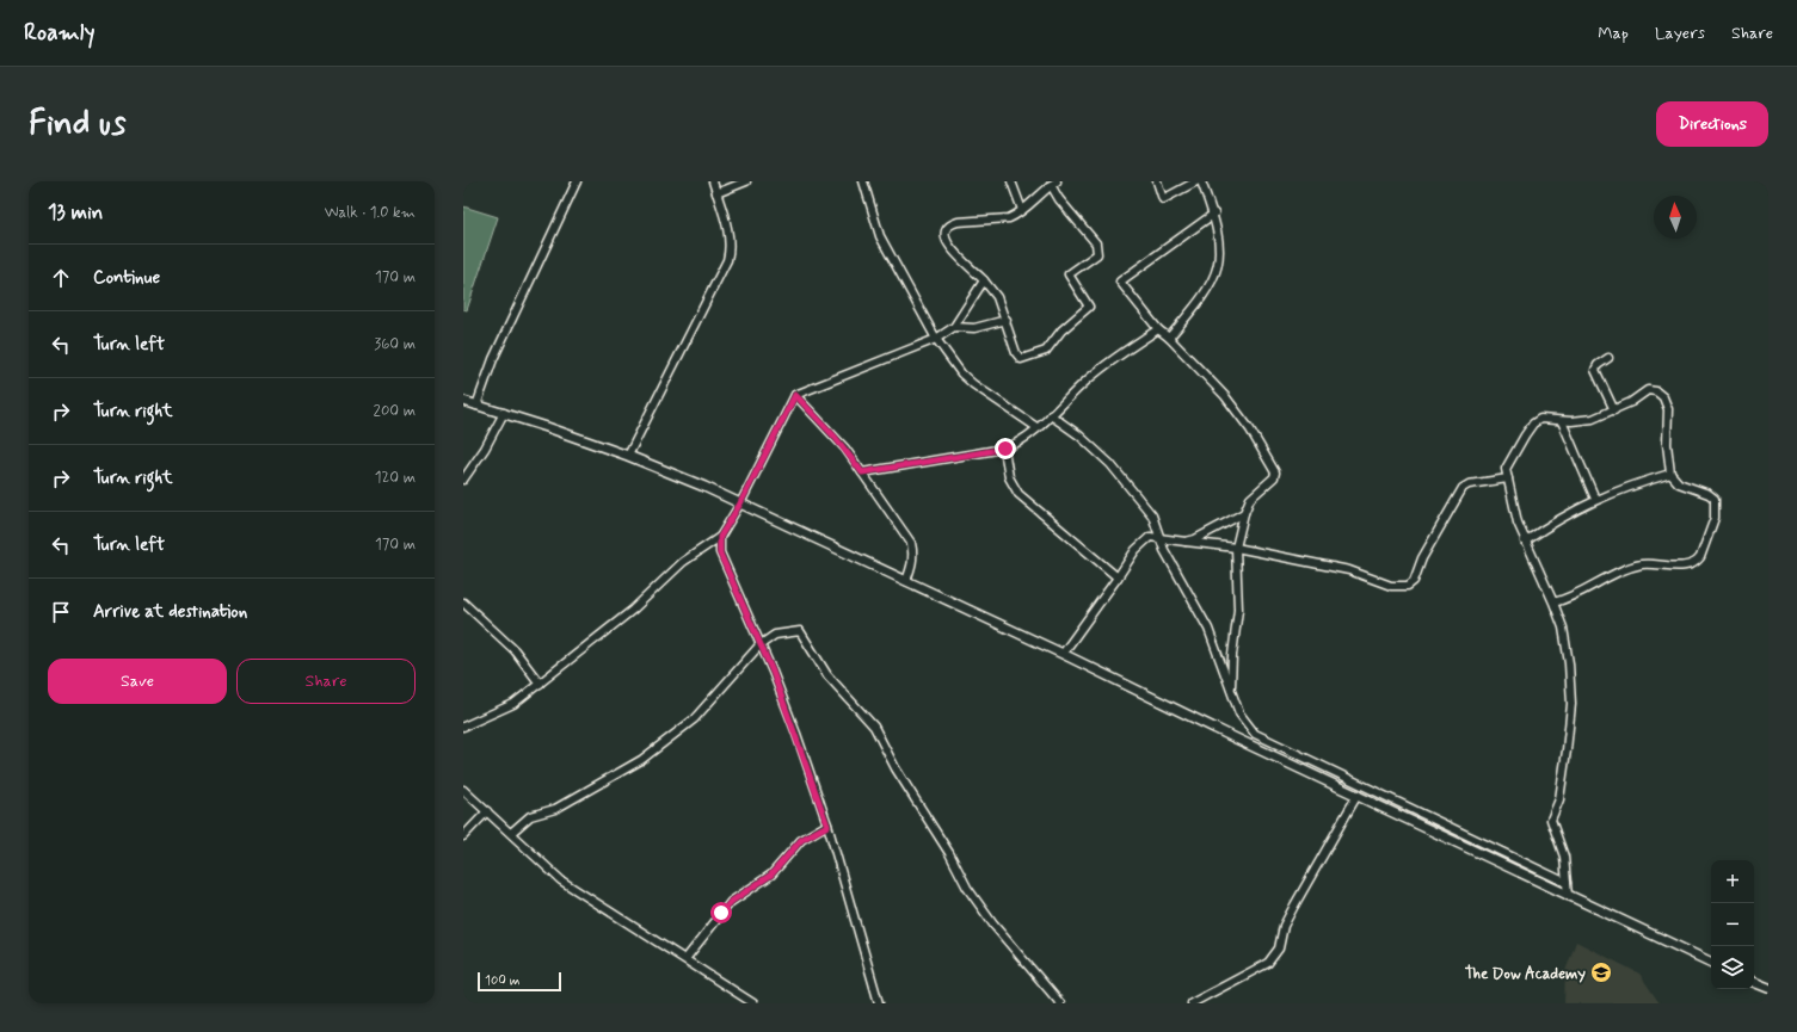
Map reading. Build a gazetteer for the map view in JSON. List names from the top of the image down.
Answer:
{
  "places": {
    "school or university": ["The Dow Academy"]
  },
  "scale_bar": "100 m",
  "north": "top",
  "page": {
    "header": "Roamly",
    "nav": ["Map", "Layers", "Share"],
    "buttons": [
      "Directions",
      ["Save", "Share"]
    ],
    "title": "Find us",
    "heading": ["13 min", "Walk · 1.0 km"],
    "list": [
      ["Continue", "170 m"],
      ["Turn left", "360 m"],
      ["Turn right", "200 m"],
      ["Turn right", "120 m"],
      ["Turn left", "170 m"],
      "Arrive at destination"
    ],
    "map_buttons": ["+", "−"],
    "scale": "100 m"
  }
}
